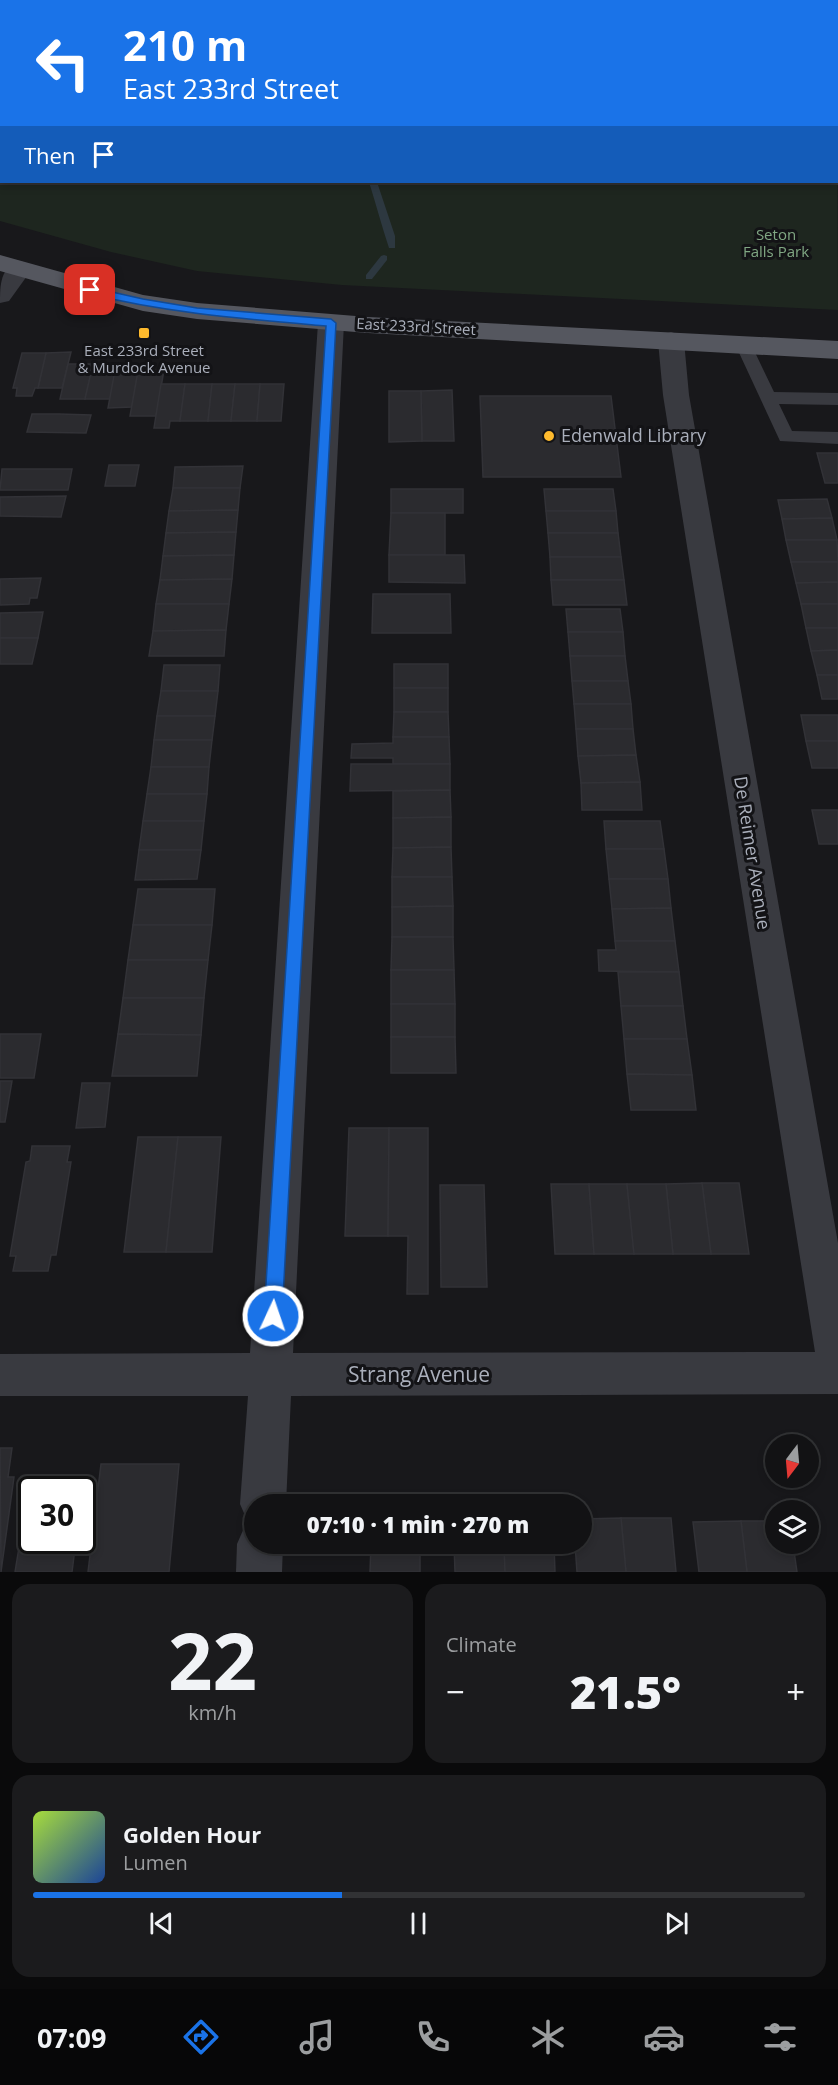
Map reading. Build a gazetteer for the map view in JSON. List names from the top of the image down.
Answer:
{
  "streets": {
    "main road": ["East 233rd Street"],
    "street": ["De Reimer Avenue", "Strang Avenue"]
  },
  "crossings": [
    ["East 233rd Street", "De Reimer Avenue"]
  ],
  "parks": ["Seton Falls Park"],
  "places": {
    "transit": ["East 233rd Street & Murdock Avenue"],
    "other": ["Edenwald Library"]
  },
  "north": "bottom",
  "page": {
    "turn": ["210 m", "East 233rd Street"],
    "then": "Then",
    "limit": "30",
    "trip": "07:10 · 1 min · 270 m",
    "tile": [
      ["22", "km/h"],
      "Climate"
    ],
    "heat": ["−", "21.5°", "+"],
    "song": ["Golden Hour", "Lumen"],
    "tabs": "07:09"
  }
}
